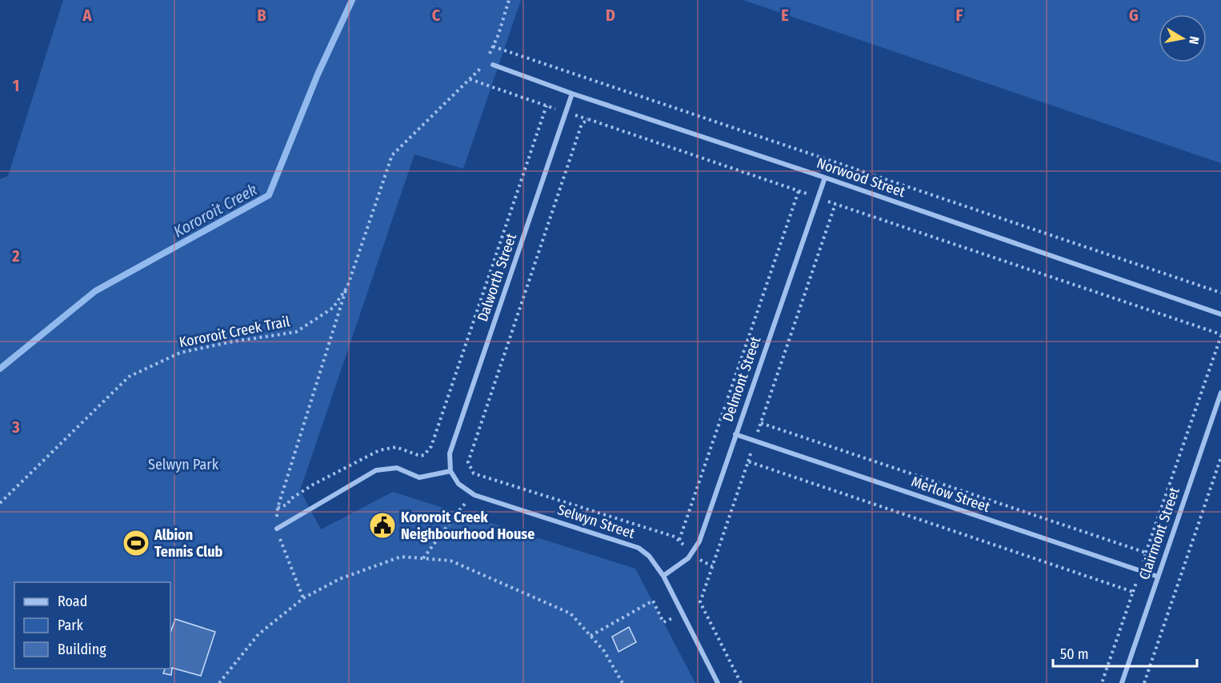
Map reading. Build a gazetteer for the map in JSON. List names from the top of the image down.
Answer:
{
  "streets": {
    "street": [
      "Norwood Street",
      "Dalworth Street",
      "Delmont Street",
      "Merlow Street",
      "Selwyn Street",
      "Clairmont Street"
    ],
    "path": ["Kororoit Creek Trail"]
  },
  "crossings": [
    ["Norwood Street", "Dalworth Street"],
    ["Norwood Street", "Delmont Street"],
    ["Dalworth Street", "Selwyn Street"],
    ["Delmont Street", "Merlow Street"],
    ["Delmont Street", "Selwyn Street"],
    ["Merlow Street", "Clairmont Street"]
  ],
  "water": ["Kororoit Creek"],
  "parks": ["Selwyn Park"],
  "places": {
    "public building": ["Kororoit Creek Neighbourhood House"],
    "sports": ["Albion Tennis Club"]
  },
  "legend": ["Road", "Park", "Building"],
  "scale_bar": "50 m",
  "north": "right",
  "grid": {
    "columns": [
      "A",
      "B",
      "C",
      "D",
      "E",
      "F",
      "G"
    ],
    "rows": ["1", "2", "3"]
  }
}
